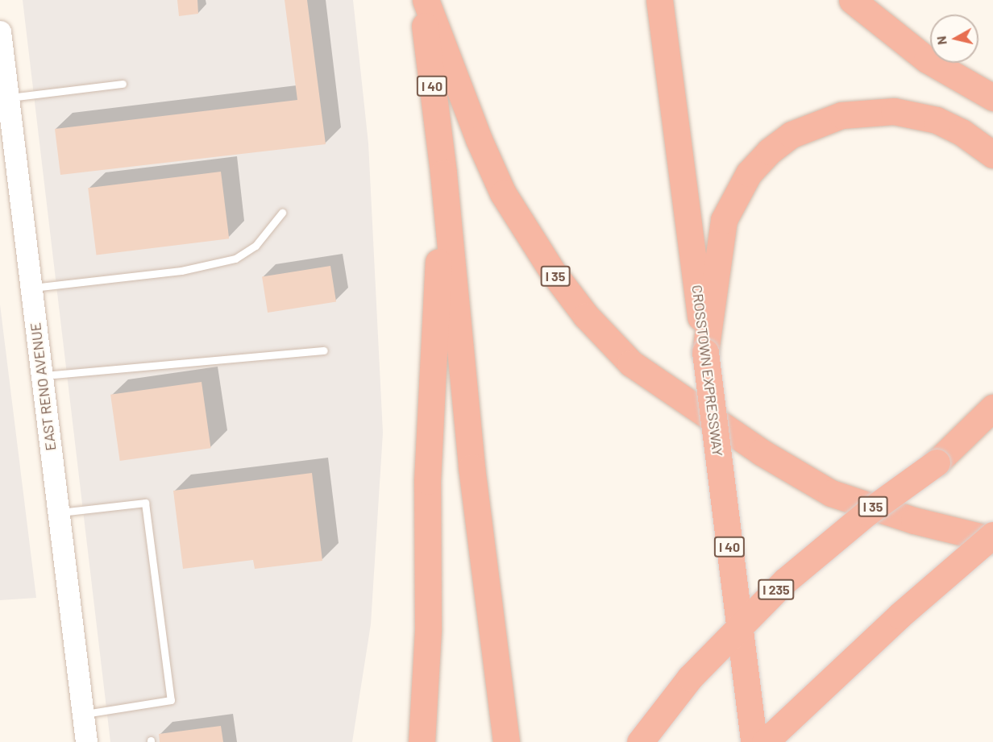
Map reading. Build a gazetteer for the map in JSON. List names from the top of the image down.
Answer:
{
  "streets": {
    "highway": [
      "I 40",
      "I 35",
      "CROSSTOWN EXPRESSWAY",
      "I 235"
    ],
    "main road": ["EAST RENO AVENUE"]
  },
  "north": "left"
}
